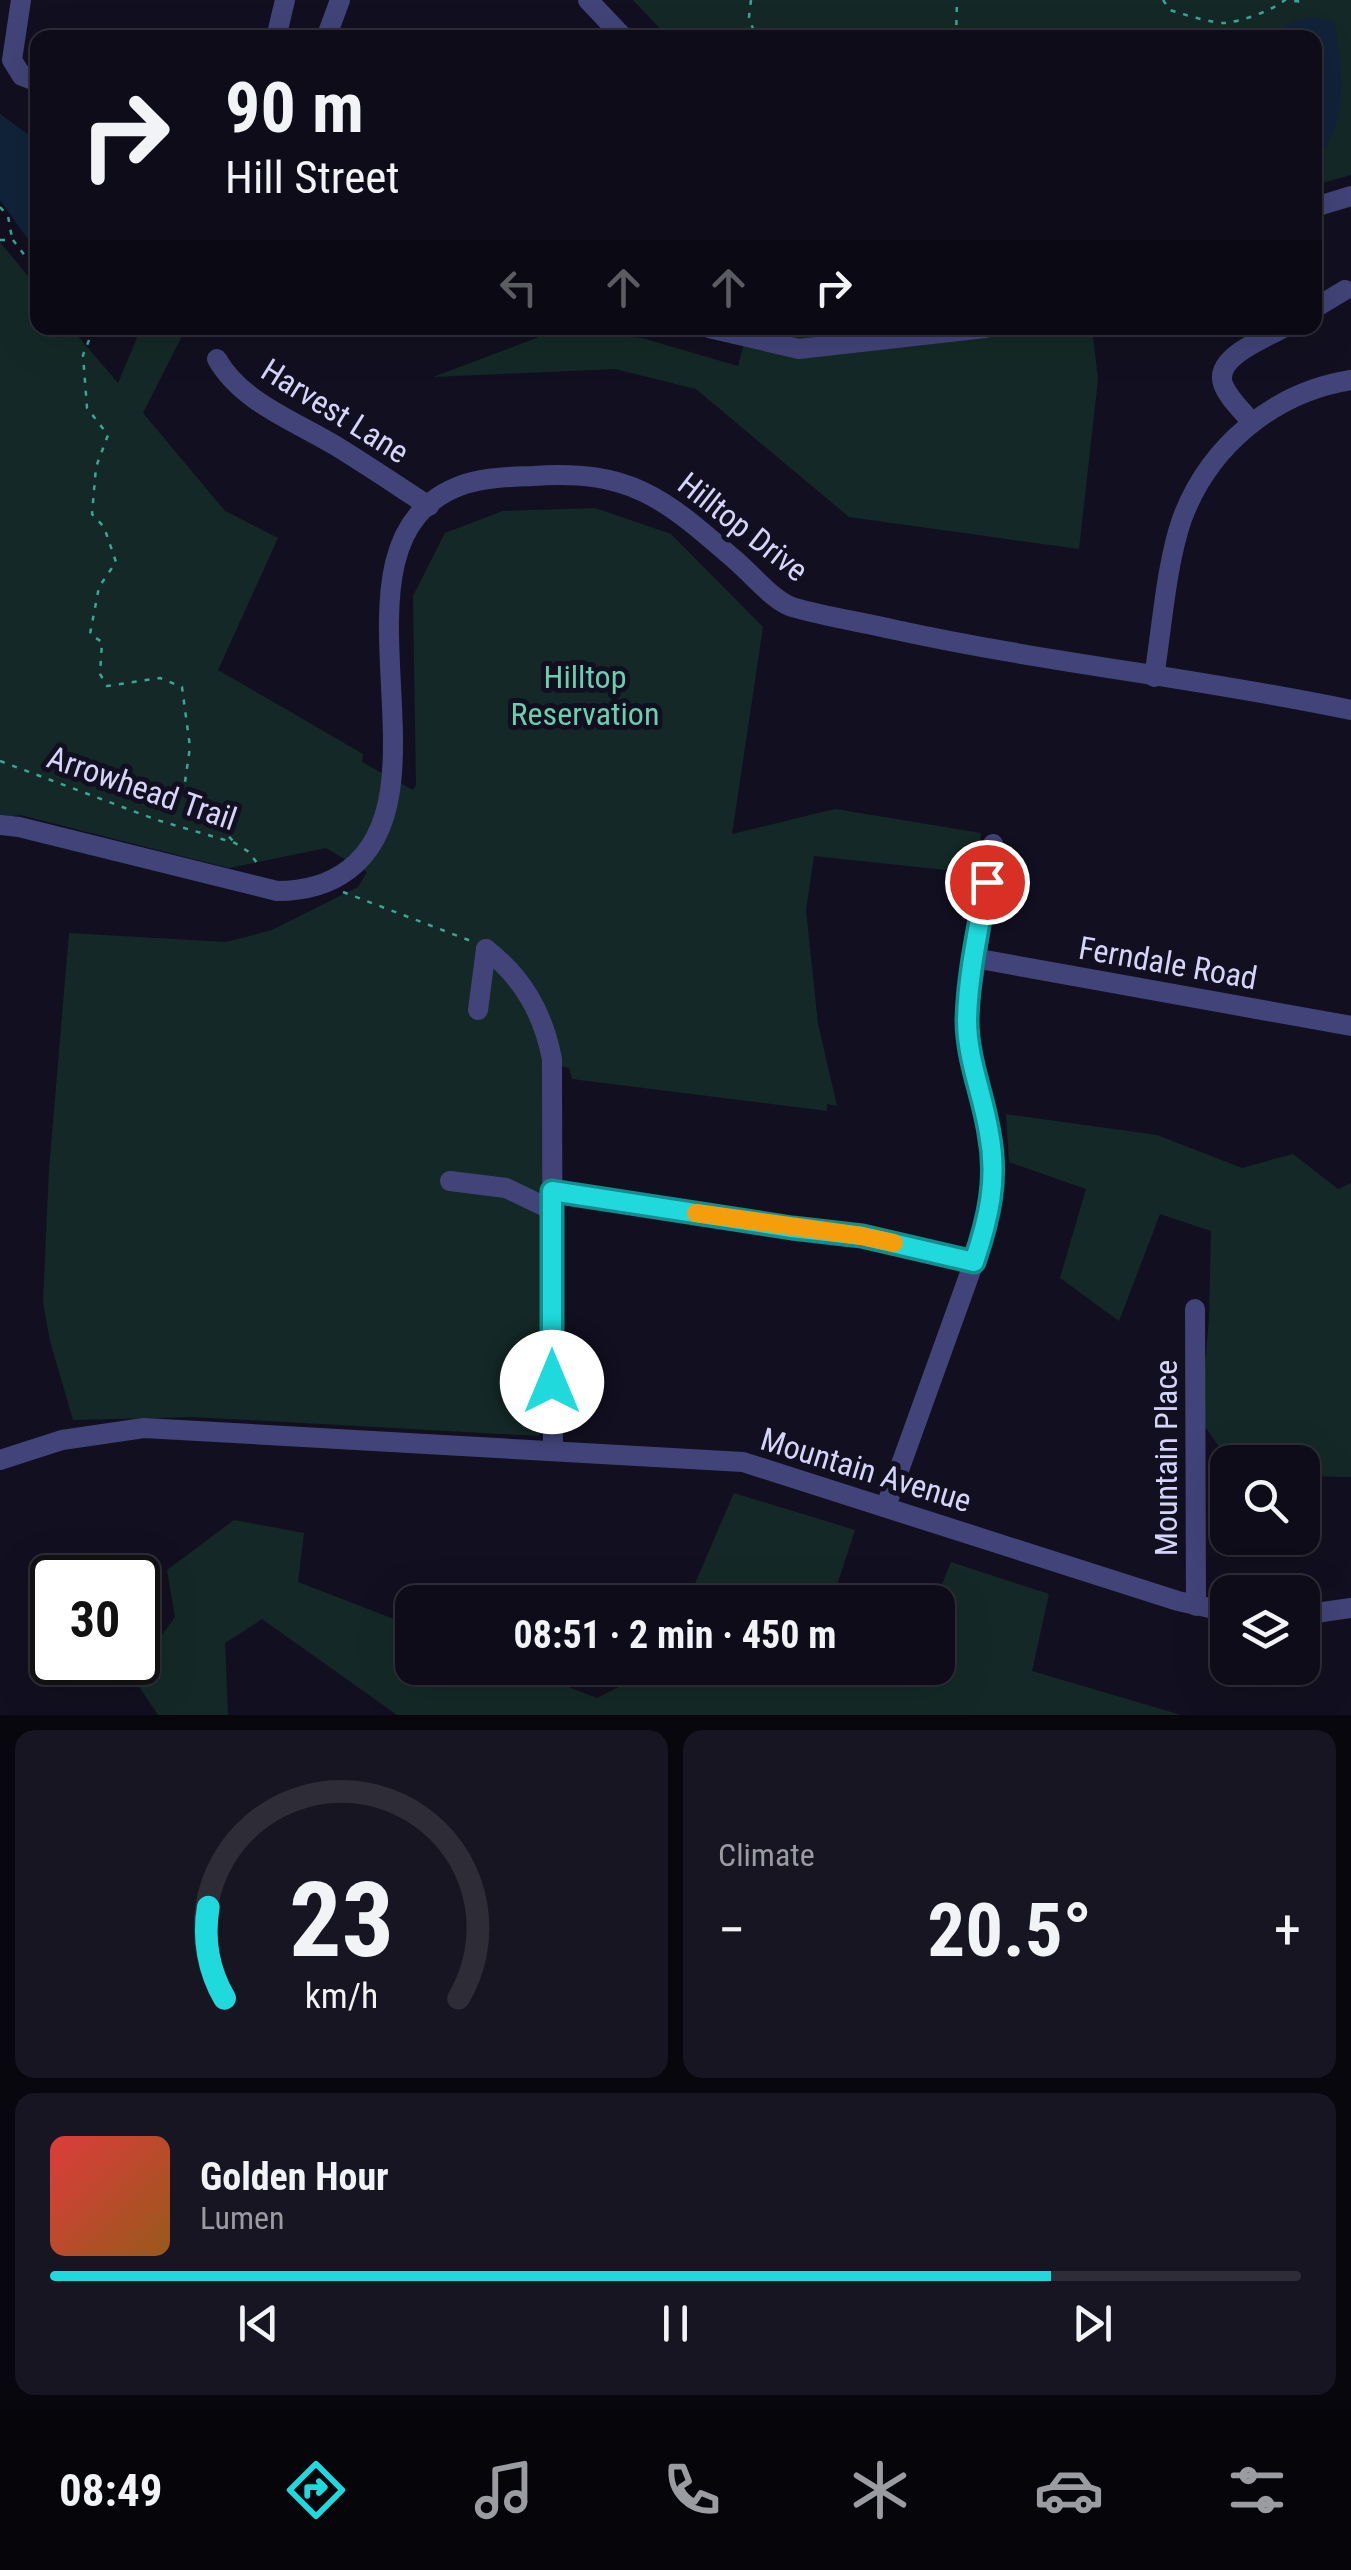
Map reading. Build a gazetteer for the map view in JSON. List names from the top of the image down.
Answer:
{
  "streets": {
    "street": [
      "Harvest Lane",
      "Hilltop Drive",
      "Ferndale Road",
      "Mountain Place",
      "Mountain Avenue"
    ],
    "path": ["Arrowhead Trail"]
  },
  "crossings": [
    ["Harvest Lane", "Hilltop Drive"],
    ["Mountain Place", "Mountain Avenue"]
  ],
  "parks": ["Hilltop Reservation"],
  "page": {
    "turn": ["90 m", "Hill Street"],
    "limit": "30",
    "trip": "08:51 · 2 min · 450 m",
    "tile": "Climate",
    "heat": ["−", "20.5°", "+"],
    "song": ["Golden Hour", "Lumen"],
    "tabs": "08:49",
    "gauge": ["23", "km/h"]
  }
}
